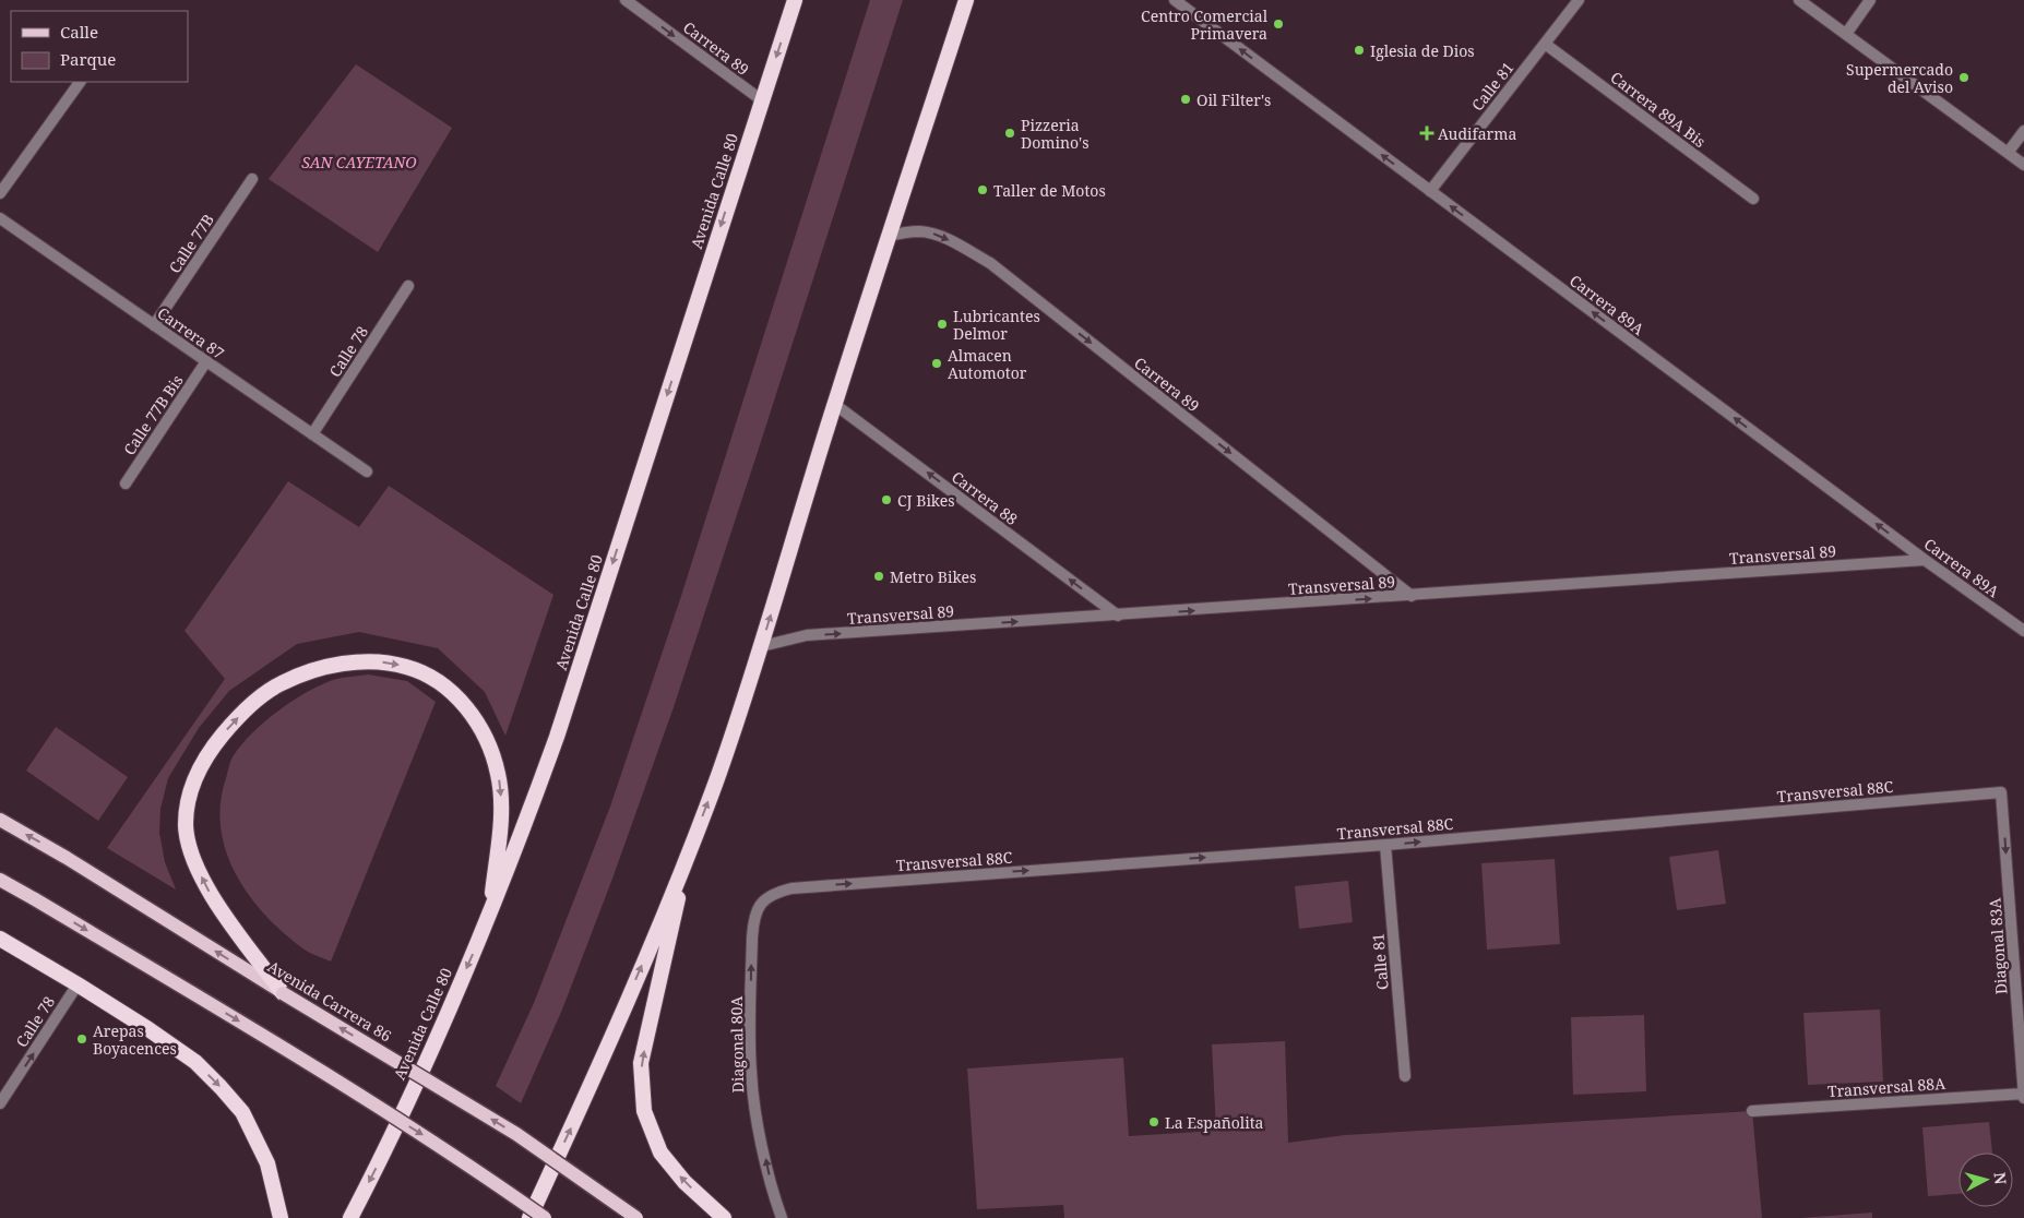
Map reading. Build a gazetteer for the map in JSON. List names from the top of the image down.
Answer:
{
  "streets": {
    "highway": ["Avenida Calle 80"],
    "main road": ["Avenida Carrera 86"],
    "street": [
      "Carrera 89",
      "Calle 81",
      "Carrera 89A Bis",
      "Calle 77B",
      "Carrera 89A",
      "Carrera 87",
      "Calle 78",
      "Calle 77B Bis",
      "Carrera 88",
      "Transversal 89",
      "Transversal 88C",
      "Diagonal 83A",
      "Diagonal 80A",
      "Transversal 88A"
    ]
  },
  "crossings": [
    ["Carrera 89", "Avenida Calle 80"],
    ["Carrera 89", "Transversal 89"],
    ["Calle 81", "Carrera 89A Bis"],
    ["Calle 81", "Carrera 89A"],
    ["Calle 81", "Transversal 88C"],
    ["Calle 77B", "Carrera 87"],
    ["Carrera 89A", "Transversal 89"],
    ["Carrera 87", "Calle 78"],
    ["Carrera 87", "Calle 77B Bis"],
    ["Carrera 88", "Transversal 89"],
    ["Transversal 88C", "Diagonal 83A"],
    ["Transversal 88C", "Diagonal 80A"],
    ["Diagonal 83A", "Transversal 88A"]
  ],
  "one_way": [
    "Carrera 89",
    "Avenida Calle 80",
    "Carrera 89A",
    "Calle 78",
    "Carrera 88",
    "Transversal 89",
    "Transversal 88C",
    "Diagonal 83A",
    "Diagonal 80A"
  ],
  "parks": ["SAN CAYETANO"],
  "places": {
    "other": [
      "Centro Comercial Primavera",
      "Iglesia de Dios",
      "Supermercado del Aviso",
      "Oil Filter's",
      "Pizzeria Domino's",
      "Taller de Motos",
      "Lubricantes Delmor",
      "Almacen Automotor",
      "CJ Bikes",
      "Metro Bikes",
      "Arepas Boyacences",
      "La Españolita"
    ],
    "health": ["Audifarma"]
  },
  "legend": ["Calle", "Parque"],
  "north": "right"
}
